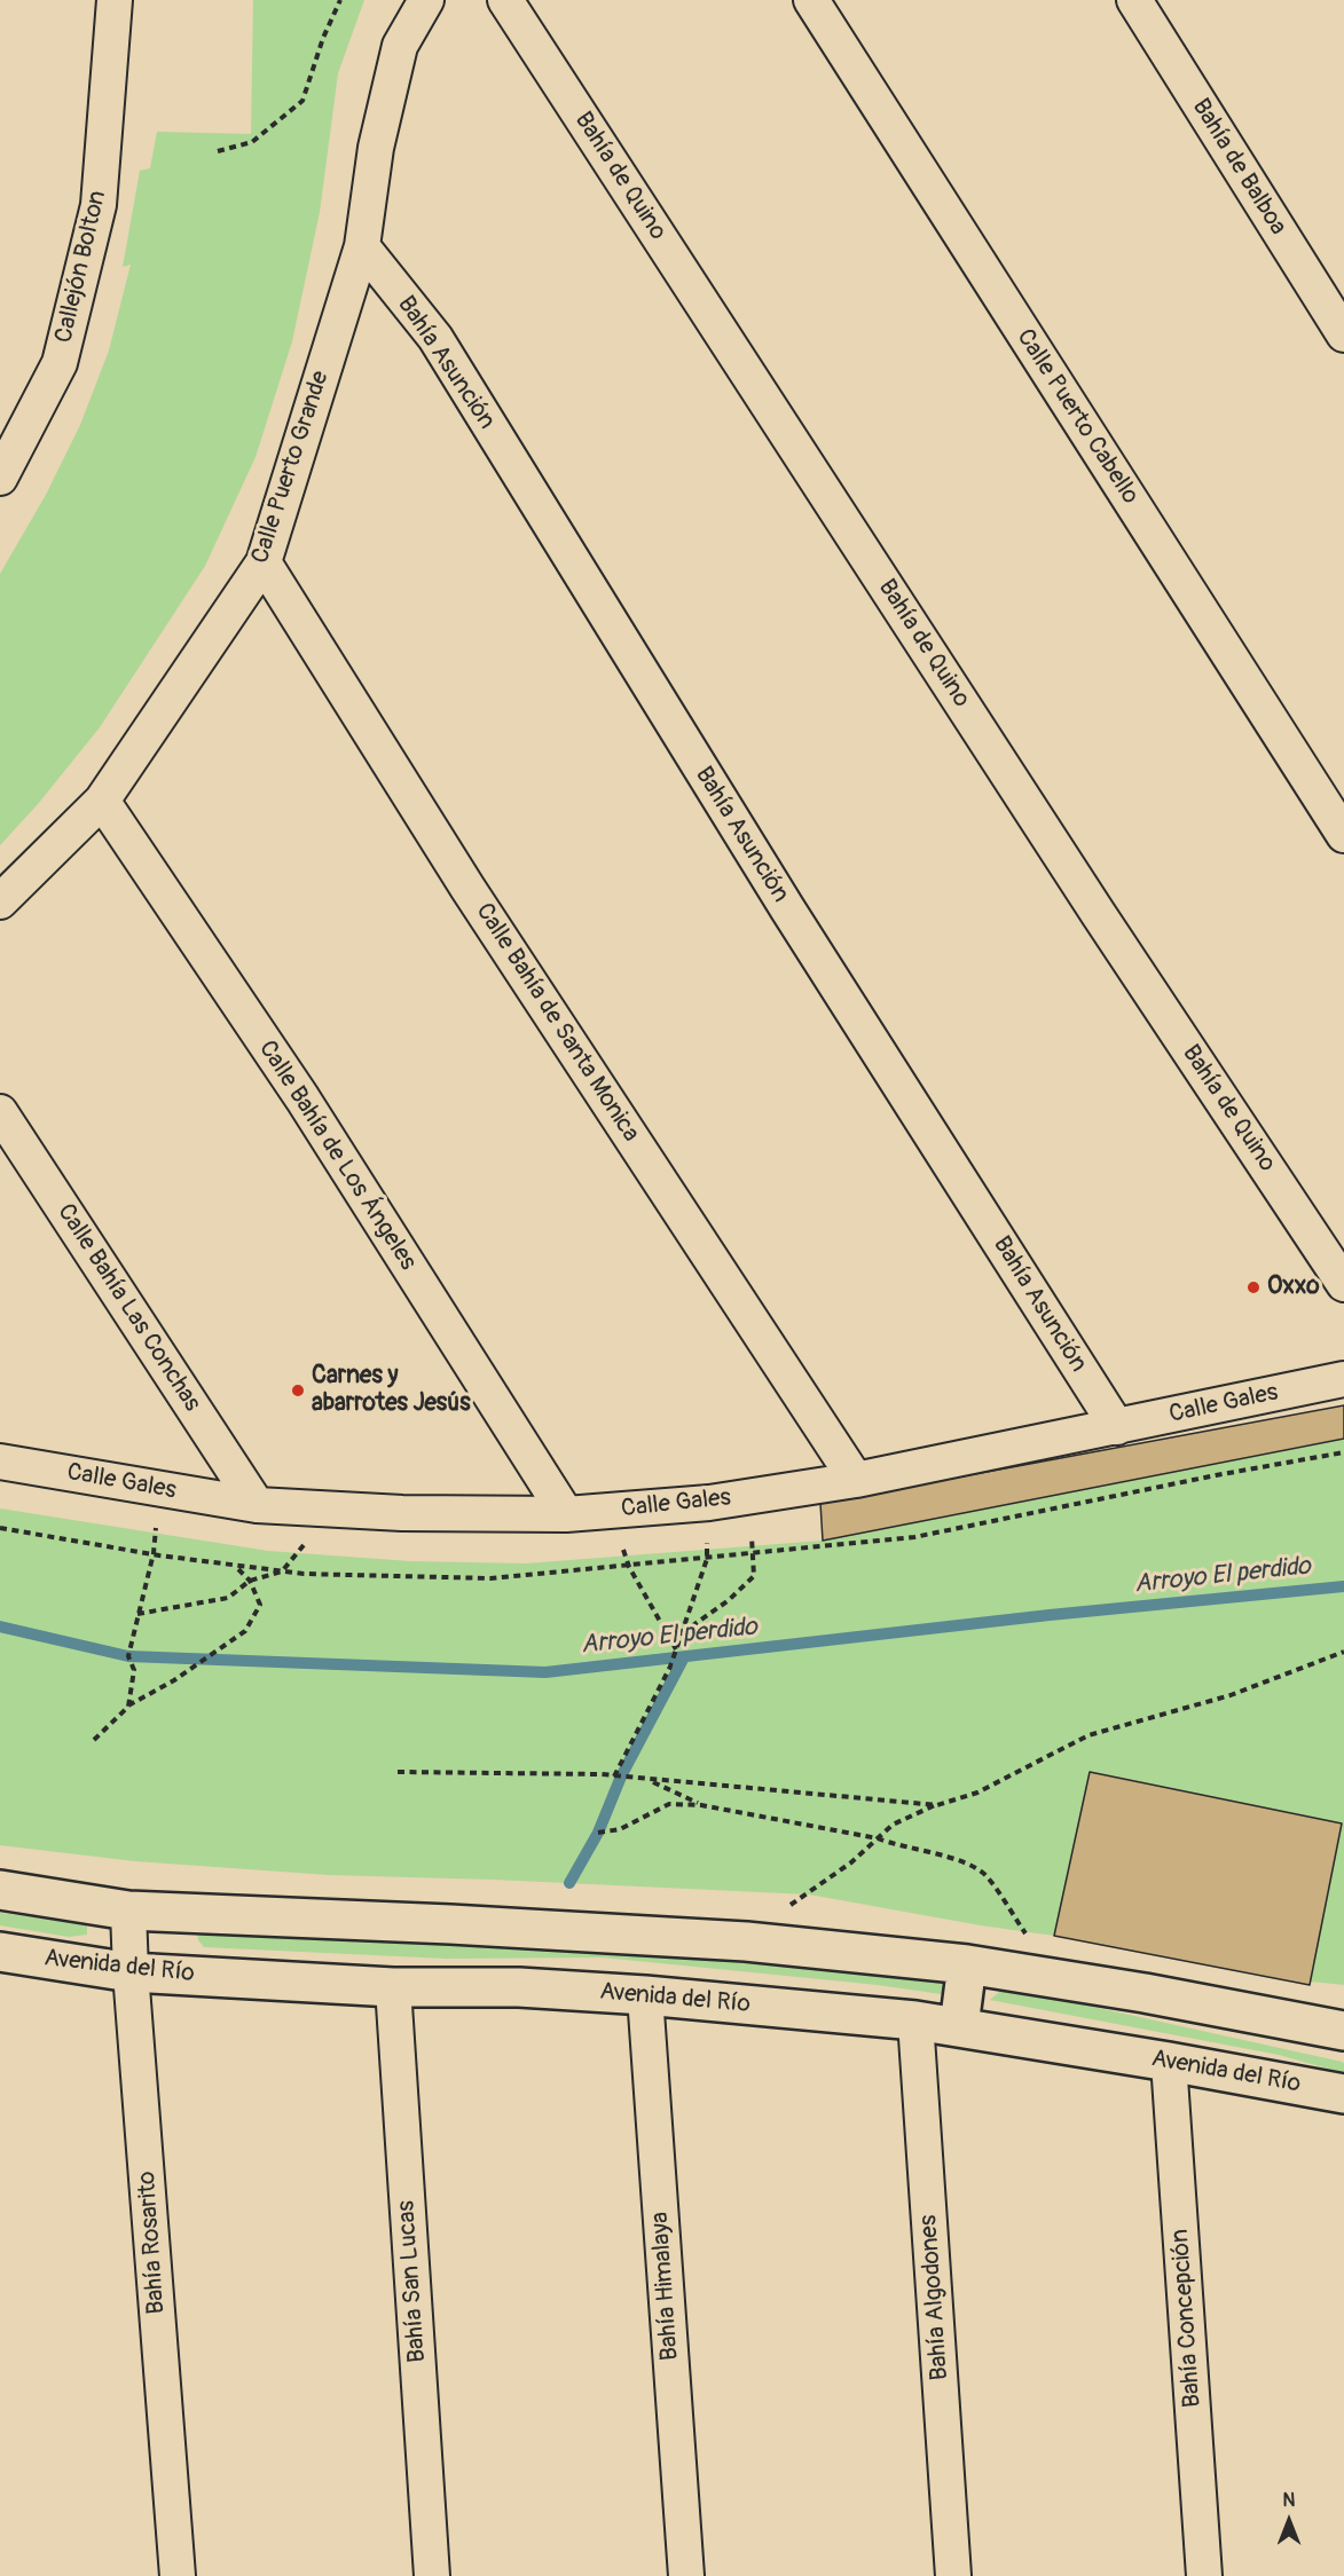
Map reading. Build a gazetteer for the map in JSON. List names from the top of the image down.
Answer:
{
  "streets": {
    "street": [
      "Bahía de Balboa",
      "Bahía de Quino",
      "Callejón Bolton",
      "Bahía Asunción",
      "Calle Puerto Cabello",
      "Calle Puerto Grande",
      "Calle Bahía de Santa Monica",
      "Calle Bahía de Los Ángeles",
      "Calle Bahía Las Conchas",
      "Calle Gales",
      "Avenida del Río",
      "Bahía Rosarito",
      "Bahía San Lucas",
      "Bahía Himalaya",
      "Bahía Algodones",
      "Bahía Concepción"
    ]
  },
  "crossings": [
    ["Bahía Asunción", "Calle Puerto Grande"],
    ["Bahía Asunción", "Calle Gales"],
    ["Calle Puerto Grande", "Calle Bahía de Santa Monica"],
    ["Calle Puerto Grande", "Calle Bahía de Los Ángeles"],
    ["Calle Bahía de Santa Monica", "Calle Gales"],
    ["Calle Bahía de Los Ángeles", "Calle Gales"],
    ["Calle Bahía Las Conchas", "Calle Gales"],
    ["Avenida del Río", "Bahía Rosarito"],
    ["Avenida del Río", "Bahía San Lucas"],
    ["Avenida del Río", "Bahía Himalaya"],
    ["Avenida del Río", "Bahía Algodones"],
    ["Avenida del Río", "Bahía Concepción"]
  ],
  "water": ["Arroyo El perdido"],
  "places": ["Oxxo", "Carnes y abarrotes Jesús"],
  "north": "top"
}
